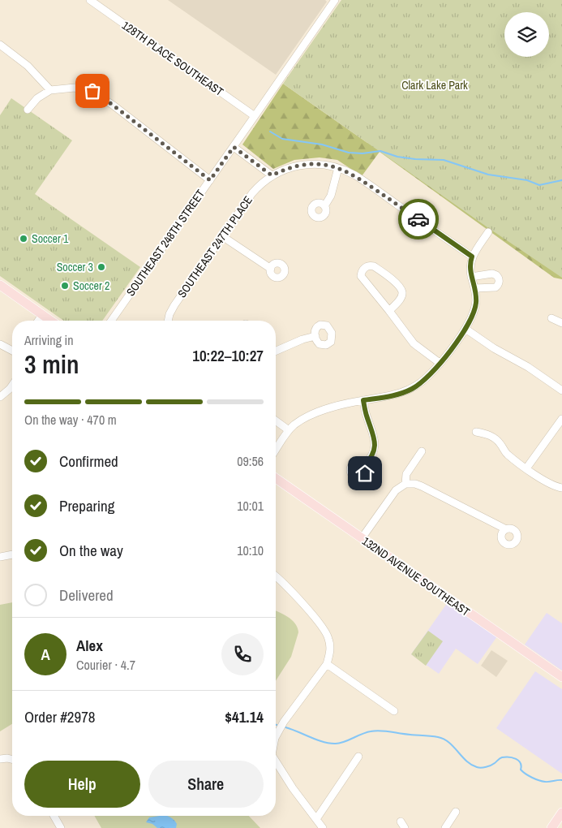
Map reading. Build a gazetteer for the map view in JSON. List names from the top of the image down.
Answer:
{
  "streets": {
    "main road": ["132ND AVENUE SOUTHEAST"],
    "street": ["128TH PLACE SOUTHEAST", "SOUTHEAST 248TH STREET", "SOUTHEAST 247TH PLACE"]
  },
  "crossings": [
    ["128TH PLACE SOUTHEAST", "SOUTHEAST 248TH STREET"]
  ],
  "parks": ["Clark Lake Park"],
  "places": ["Soccer 1", "Soccer 3", "Soccer 2"],
  "page": {
    "heading": ["3 min", "Arriving in", "10:22–10:27"],
    "panel": [
      "Alex",
      "Courier · 4.7",
      "Order #2978",
      "$41.14"
    ],
    "bar": "On the way · 470 m",
    "list": [
      ["Confirmed", "09:56"],
      ["Preparing", "10:01"],
      ["On the way", "10:10"],
      "Delivered"
    ],
    "round": "A",
    "buttons": ["Help", "Share"]
  }
}
